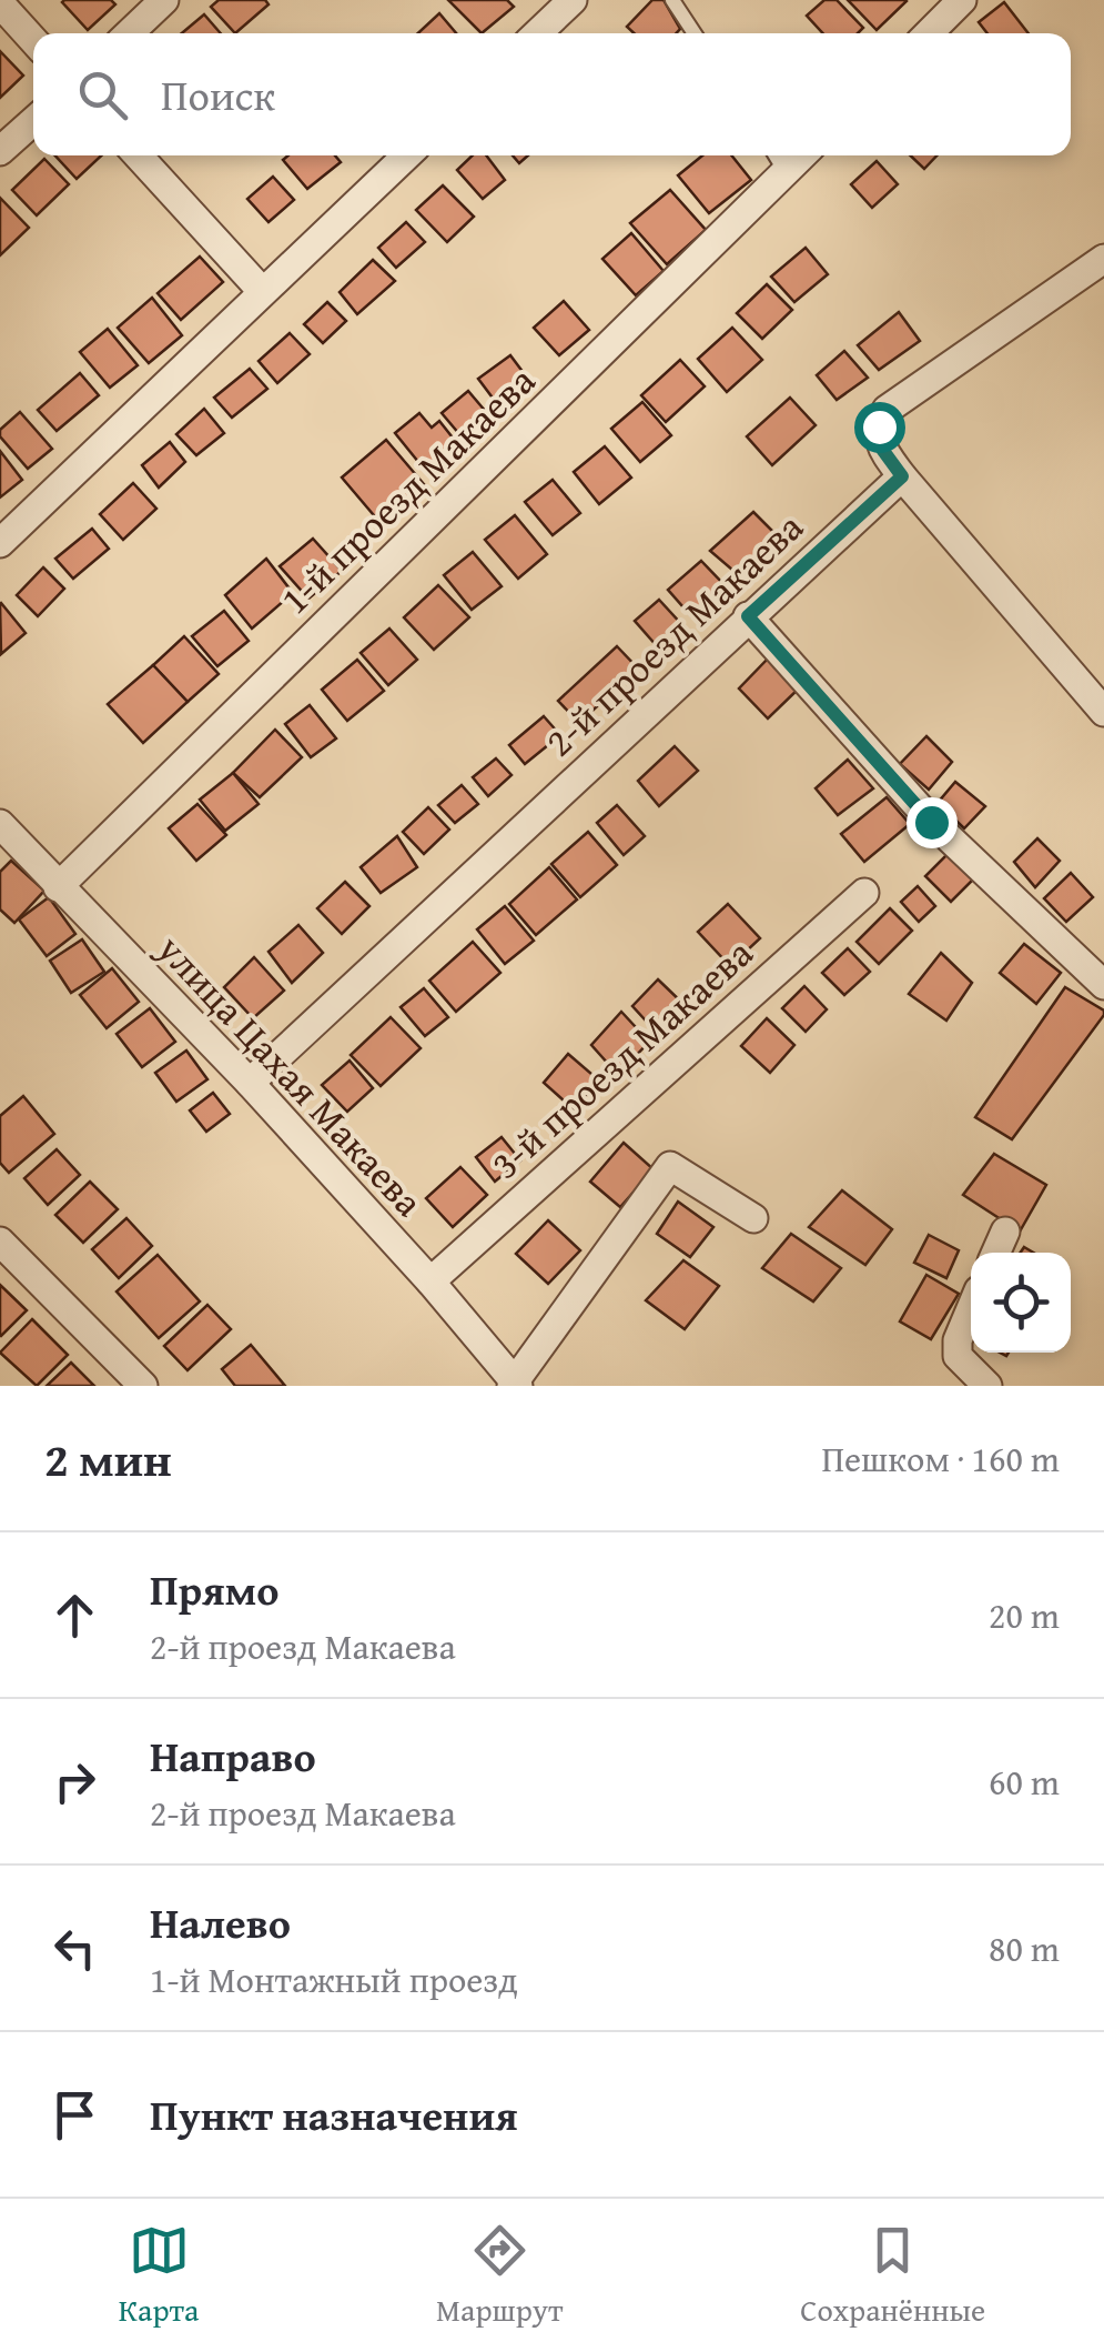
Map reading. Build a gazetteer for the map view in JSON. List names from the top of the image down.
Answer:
{
  "streets": {
    "street": [
      "1-й проезд Макаева",
      "2-й проезд Макаева",
      "3-й проезд Макаева",
      "улица Цахая Макаева"
    ]
  },
  "crossings": [
    ["1-й проезд Макаева", "улица Цахая Макаева"],
    ["2-й проезд Макаева", "улица Цахая Макаева"],
    ["3-й проезд Макаева", "улица Цахая Макаева"]
  ],
  "page": {
    "search": "Поиск",
    "heading": ["2 мин", "Пешком · 160 m"],
    "list": [
      ["Прямо", "2-й проезд Макаева", "20 m"],
      ["Направо", "2-й проезд Макаева", "60 m"],
      ["Налево", "1-й Монтажный проезд", "80 m"],
      "Пункт назначения"
    ],
    "nav": ["Карта", "Маршрут", "Сохранённые"]
  }
}
